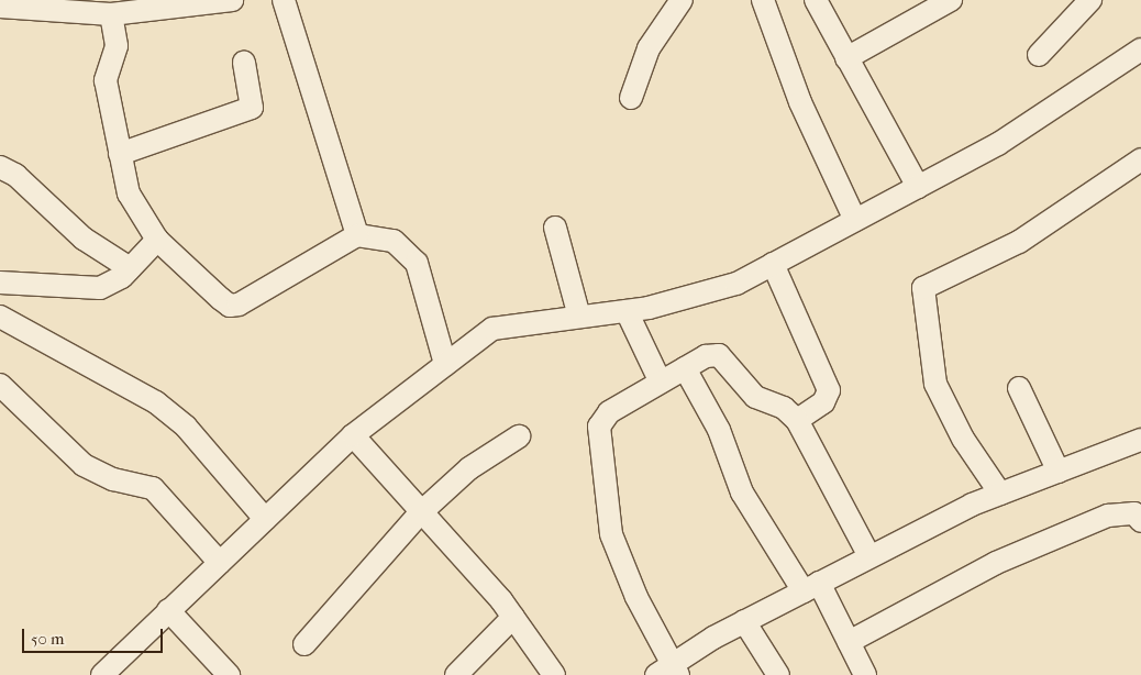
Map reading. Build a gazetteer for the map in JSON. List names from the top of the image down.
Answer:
{
  "scale_bar": "50 m"
}
